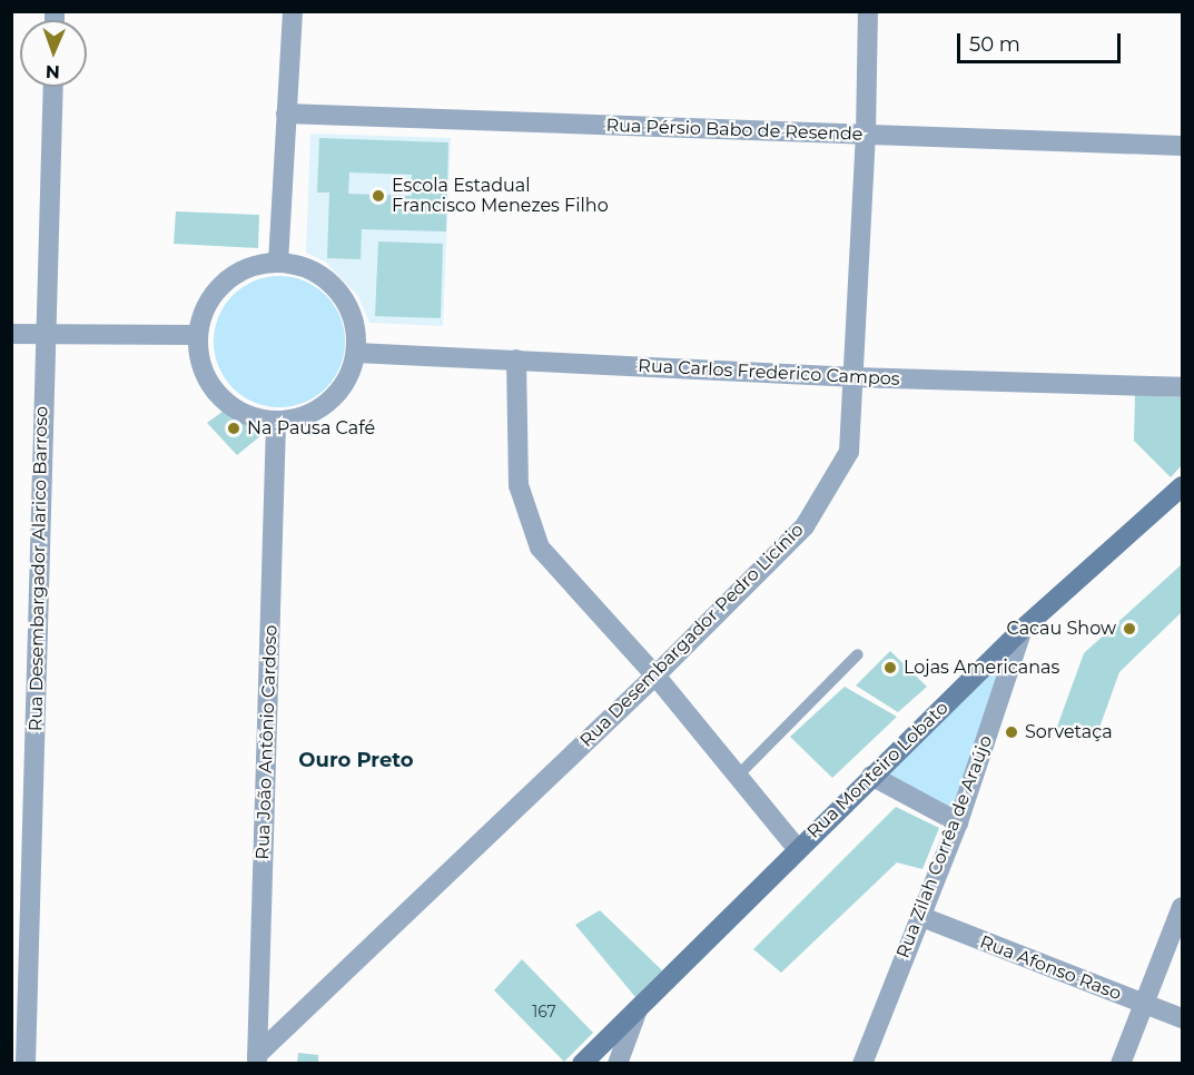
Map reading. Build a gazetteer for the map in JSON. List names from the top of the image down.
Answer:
{
  "streets": {
    "main road": ["Rua Monteiro Lobato"],
    "street": [
      "Rua Pérsio Babo de Resende",
      "Rua Carlos Frederico Campos",
      "Rua Desembargador Alarico Barroso",
      "Rua Desembargador Pedro Licínio",
      "Rua João Antônio Cardoso",
      "Rua Zilah Corrêa de Araújo",
      "Rua Afonso Raso"
    ]
  },
  "crossings": [
    ["Rua Pérsio Babo de Resende", "Rua Desembargador Pedro Licínio"],
    ["Rua Carlos Frederico Campos", "Rua Desembargador Pedro Licínio"],
    ["Rua Carlos Frederico Campos", "Rua João Antônio Cardoso"],
    ["Rua Desembargador Pedro Licínio", "Rua João Antônio Cardoso"],
    ["Rua Monteiro Lobato", "Rua Zilah Corrêa de Araújo"],
    ["Rua Zilah Corrêa de Araújo", "Rua Afonso Raso"]
  ],
  "districts": ["Ouro Preto"],
  "places": [
    "Escola Estadual Francisco Menezes Filho",
    "Na Pausa Café",
    "Cacau Show",
    "Lojas Americanas",
    "Sorvetaça"
  ],
  "house_numbers": ["167"],
  "scale_bar": "50 m",
  "north": "bottom"
}
